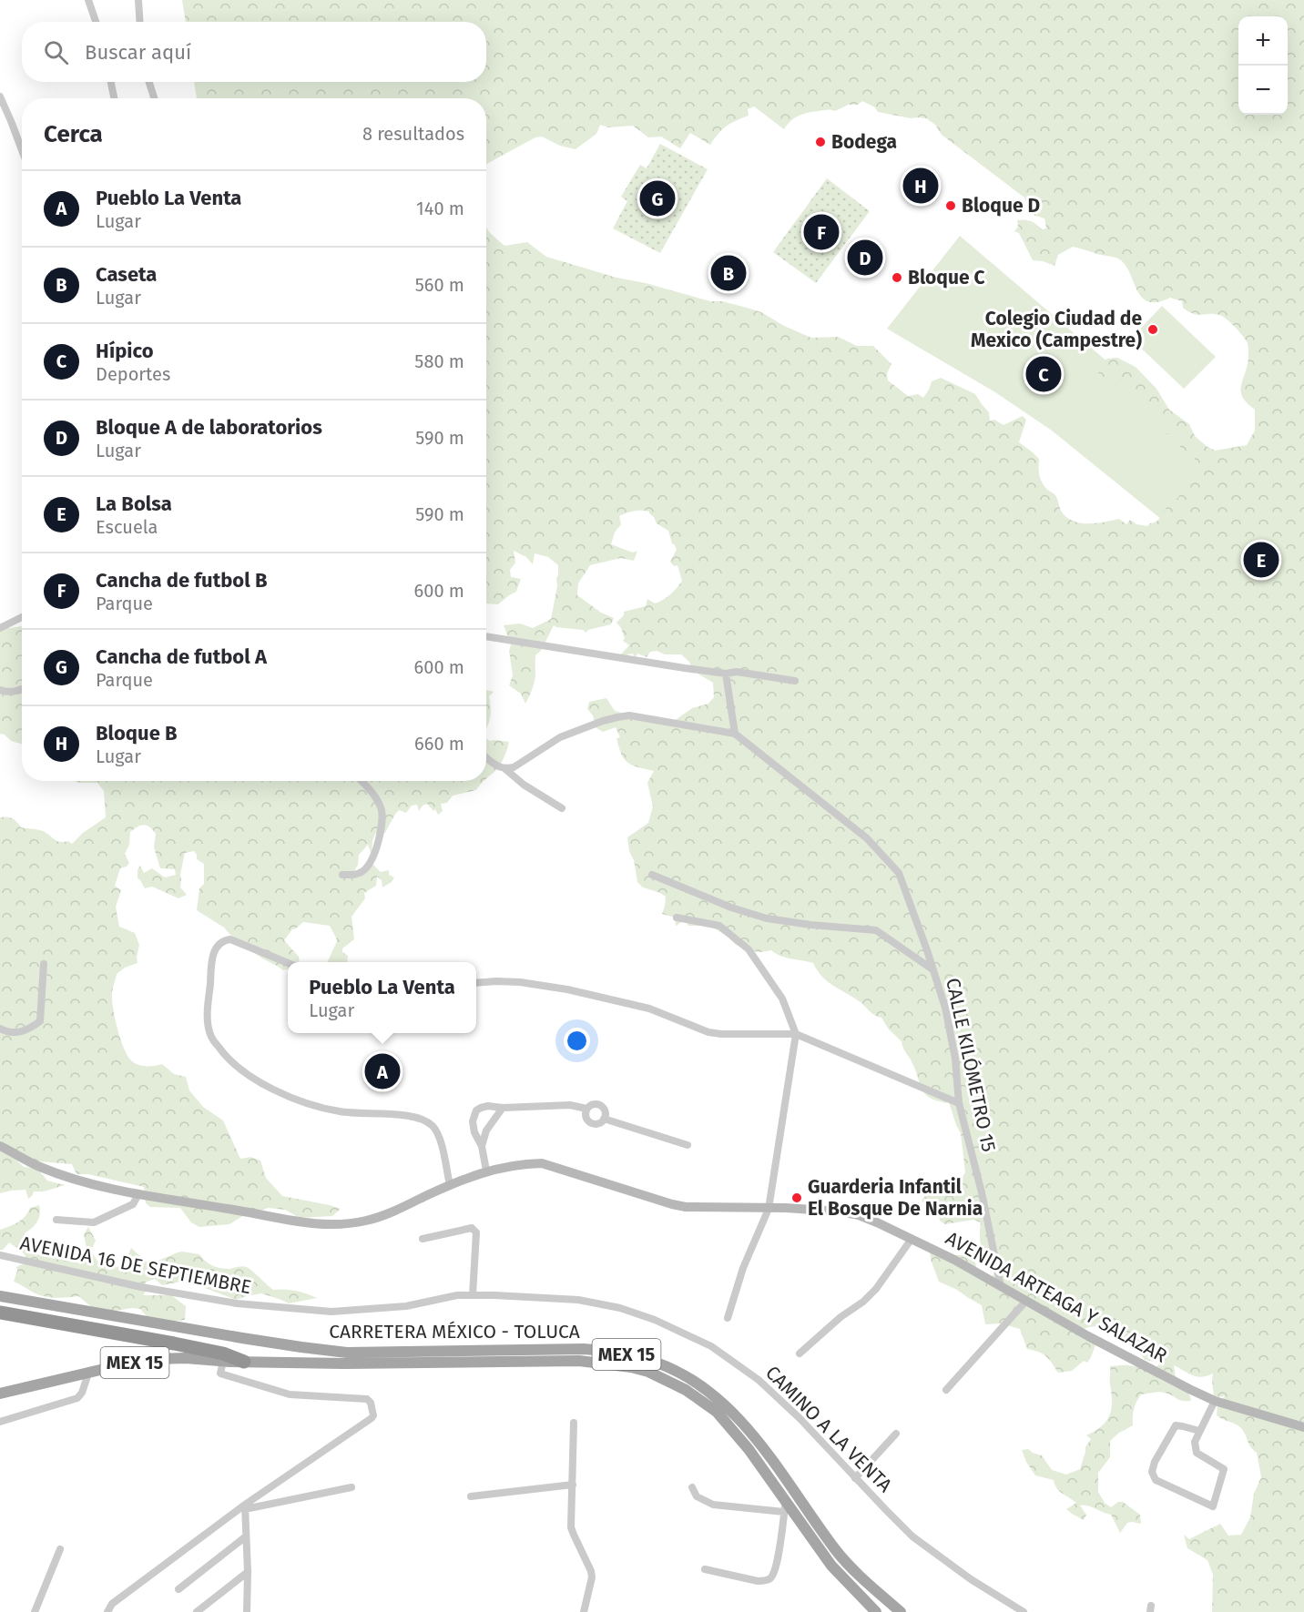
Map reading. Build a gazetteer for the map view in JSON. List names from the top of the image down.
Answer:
{
  "streets": {
    "main road": ["CARRETERA MÉXICO - TOLUCA", "MEX 15"],
    "street": [
      "CALLE KILÓMETRO 15",
      "AVENIDA 16 DE SEPTIEMBRE",
      "AVENIDA ARTEAGA Y SALAZAR",
      "CAMINO A LA VENTA"
    ]
  },
  "crossings": [
    ["CALLE KILÓMETRO 15", "AVENIDA ARTEAGA Y SALAZAR"],
    ["AVENIDA 16 DE SEPTIEMBRE", "CAMINO A LA VENTA"]
  ],
  "places": [
    "Bodega",
    "Bloque D",
    "Bloque C",
    "Colegio Ciudad de Mexico (Campestre)",
    "Guarderia Infantil El Bosque De Narnia"
  ],
  "page": {
    "map_buttons": ["+", "−"],
    "search": "Buscar aquí",
    "heading": ["Cerca", "8 resultados"],
    "pins": [
      "H",
      "G",
      "F",
      "D",
      "B",
      "C",
      "E",
      "A"
    ],
    "list": [
      {
        "mark": "A",
        "name": "Pueblo La Venta",
        "note": "Lugar",
        "value": "140 m"
      },
      {
        "mark": "B",
        "name": "Caseta",
        "note": "Lugar",
        "value": "560 m"
      },
      {
        "mark": "C",
        "name": "Hípico",
        "note": "Deportes",
        "value": "580 m"
      },
      {
        "mark": "D",
        "name": "Bloque A de laboratorios",
        "note": "Lugar",
        "value": "590 m"
      },
      {
        "mark": "E",
        "name": "La Bolsa",
        "note": "Escuela",
        "value": "590 m"
      },
      {
        "mark": "F",
        "name": "Cancha de futbol B",
        "note": "Parque",
        "value": "600 m"
      },
      {
        "mark": "G",
        "name": "Cancha de futbol A",
        "note": "Parque",
        "value": "600 m"
      },
      {
        "mark": "H",
        "name": "Bloque B",
        "note": "Lugar",
        "value": "660 m"
      }
    ],
    "popup": ["Pueblo La Venta", "Lugar"]
  }
}
